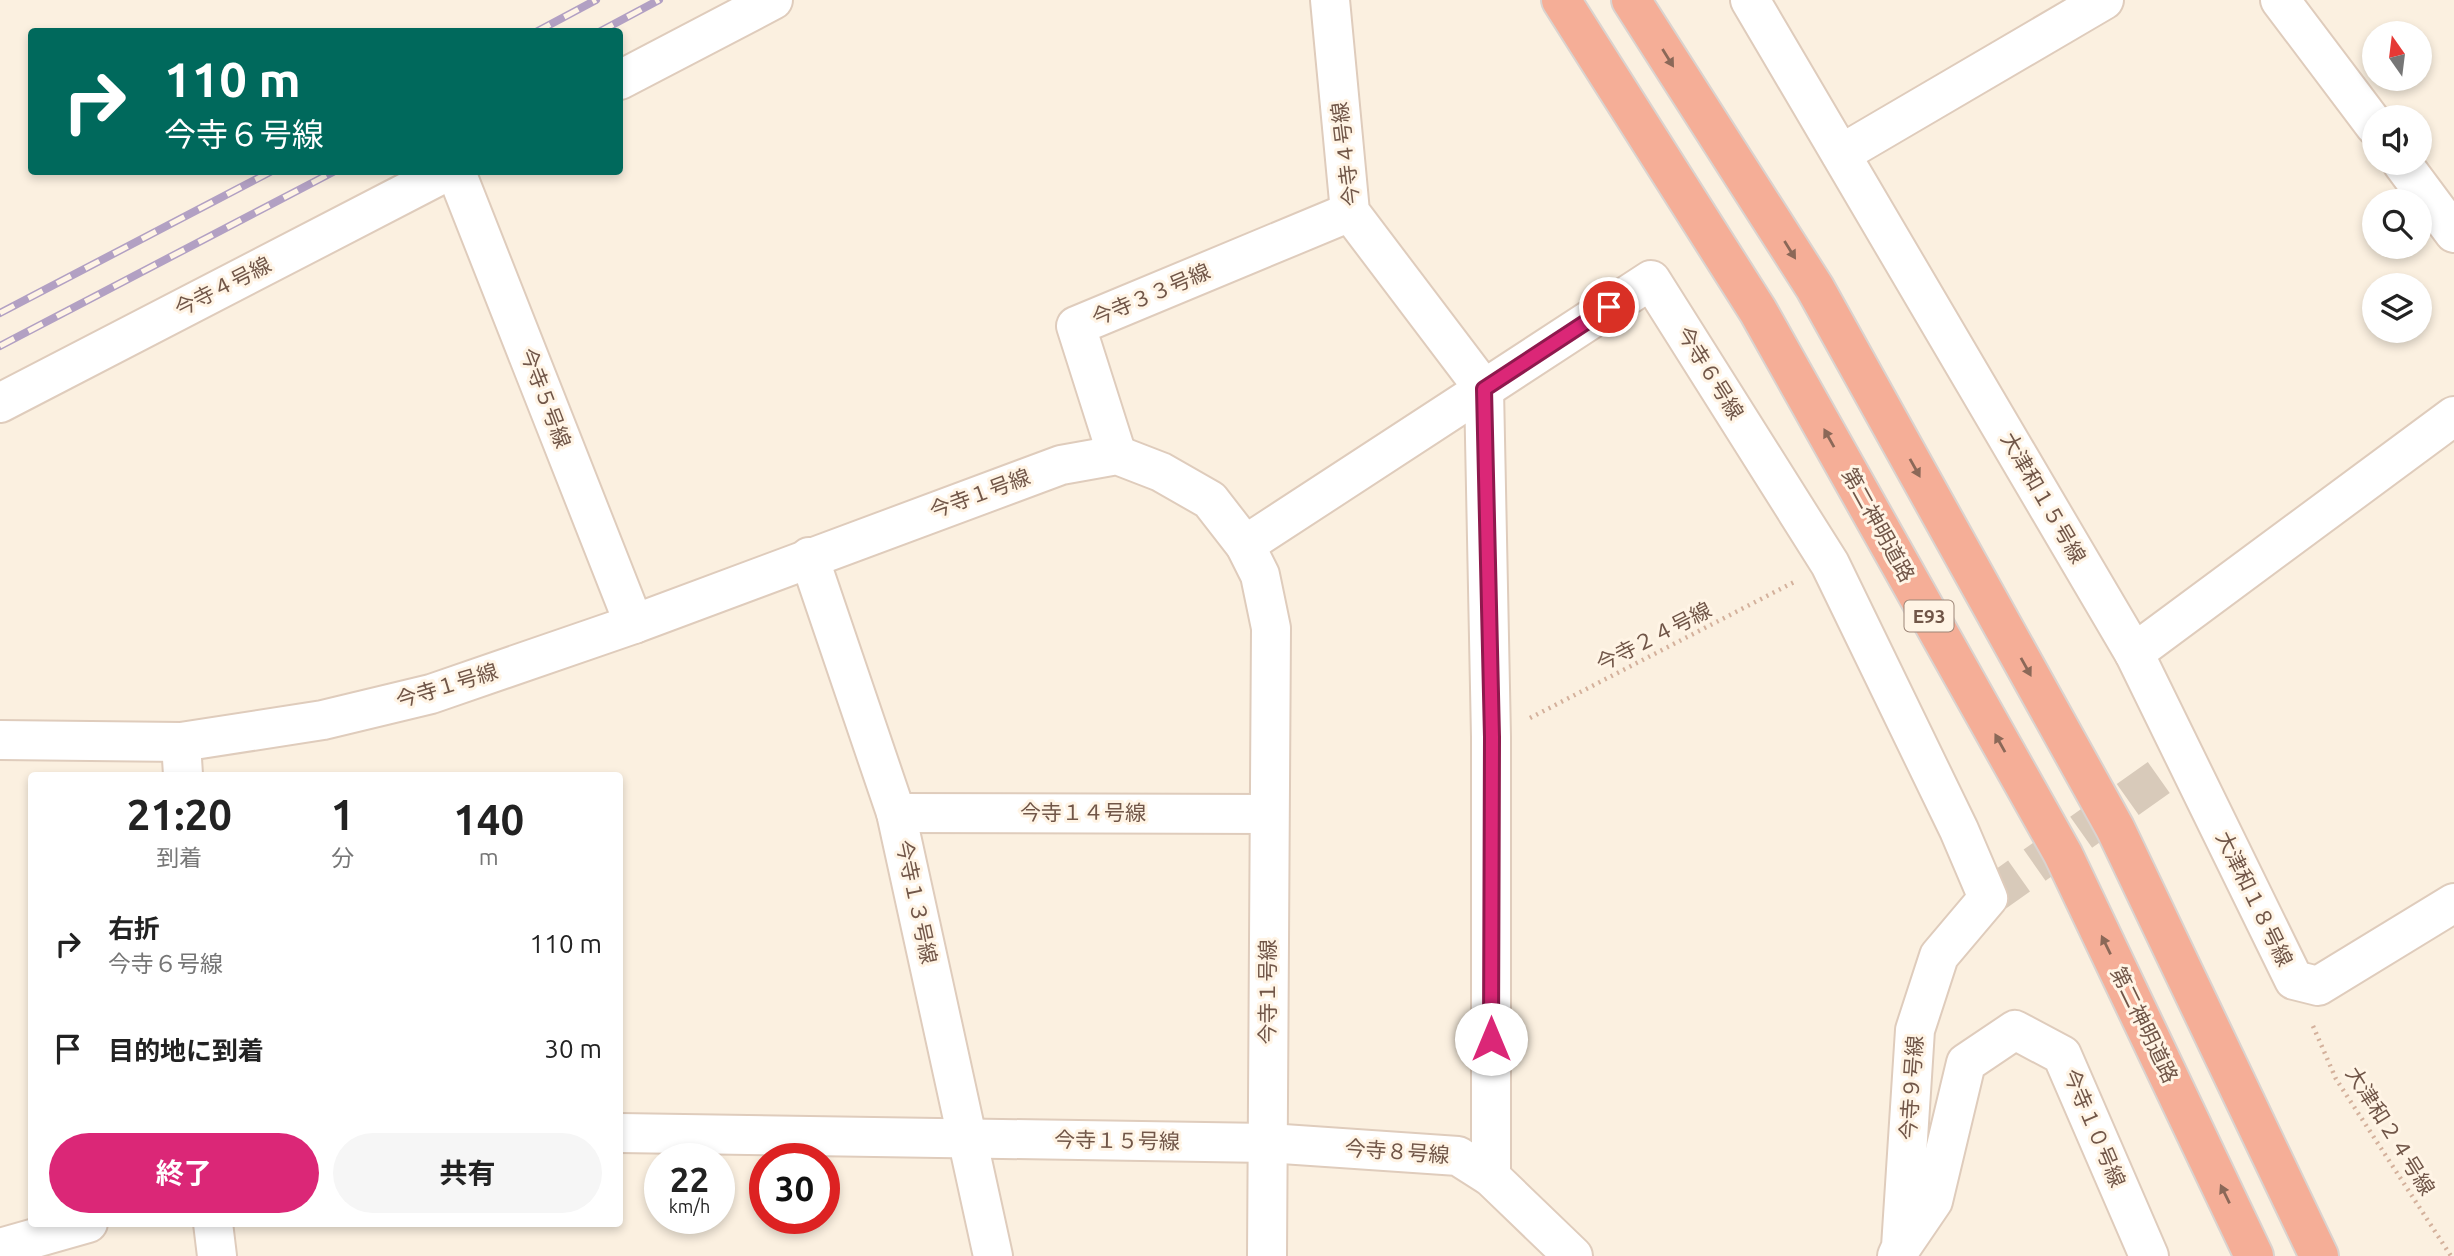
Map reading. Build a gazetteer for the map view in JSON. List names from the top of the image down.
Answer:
{
  "streets": {
    "highway": ["第二神明道路", "E93"],
    "street": [
      "今寺４号線",
      "今寺３３号線",
      "今寺６号線",
      "今寺５号線",
      "今寺１号線",
      "大津和１５号線",
      "今寺１４号線",
      "大津和１８号線",
      "今寺１３号線",
      "今寺９号線",
      "今寺１０号線",
      "今寺１５号線",
      "今寺８号線"
    ],
    "path": ["今寺２４号線", "大津和２４号線"]
  },
  "crossings": [
    ["今寺４号線", "今寺３３号線"],
    ["今寺４号線", "今寺６号線"],
    ["今寺３３号線", "今寺１号線"],
    ["今寺６号線", "今寺１号線"],
    ["今寺６号線", "今寺２４号線"],
    ["今寺６号線", "今寺９号線"],
    ["今寺５号線", "今寺１号線"],
    ["今寺１号線", "今寺１４号線"],
    ["今寺１号線", "今寺１３号線"],
    ["今寺１号線", "今寺１５号線"],
    ["今寺１号線", "今寺８号線"],
    ["大津和１５号線", "大津和１８号線"],
    ["今寺１４号線", "今寺１３号線"],
    ["大津和１８号線", "大津和２４号線"],
    ["今寺１３号線", "今寺１５号線"],
    ["今寺９号線", "今寺１０号線"],
    ["今寺１５号線", "今寺８号線"]
  ],
  "north": "top",
  "page": {
    "turn": ["110 m", "今寺６号線"],
    "eta": [
      "21:20",
      "到着",
      "1",
      "分",
      "140",
      "m"
    ],
    "list": [
      {
        "name": "右折",
        "note": "今寺６号線",
        "value": "110 m"
      },
      {
        "name": "目的地に到着",
        "value": "30 m"
      }
    ],
    "buttons": ["終了", "共有"],
    "speed": "22 km/h",
    "limit": "30"
  }
}
